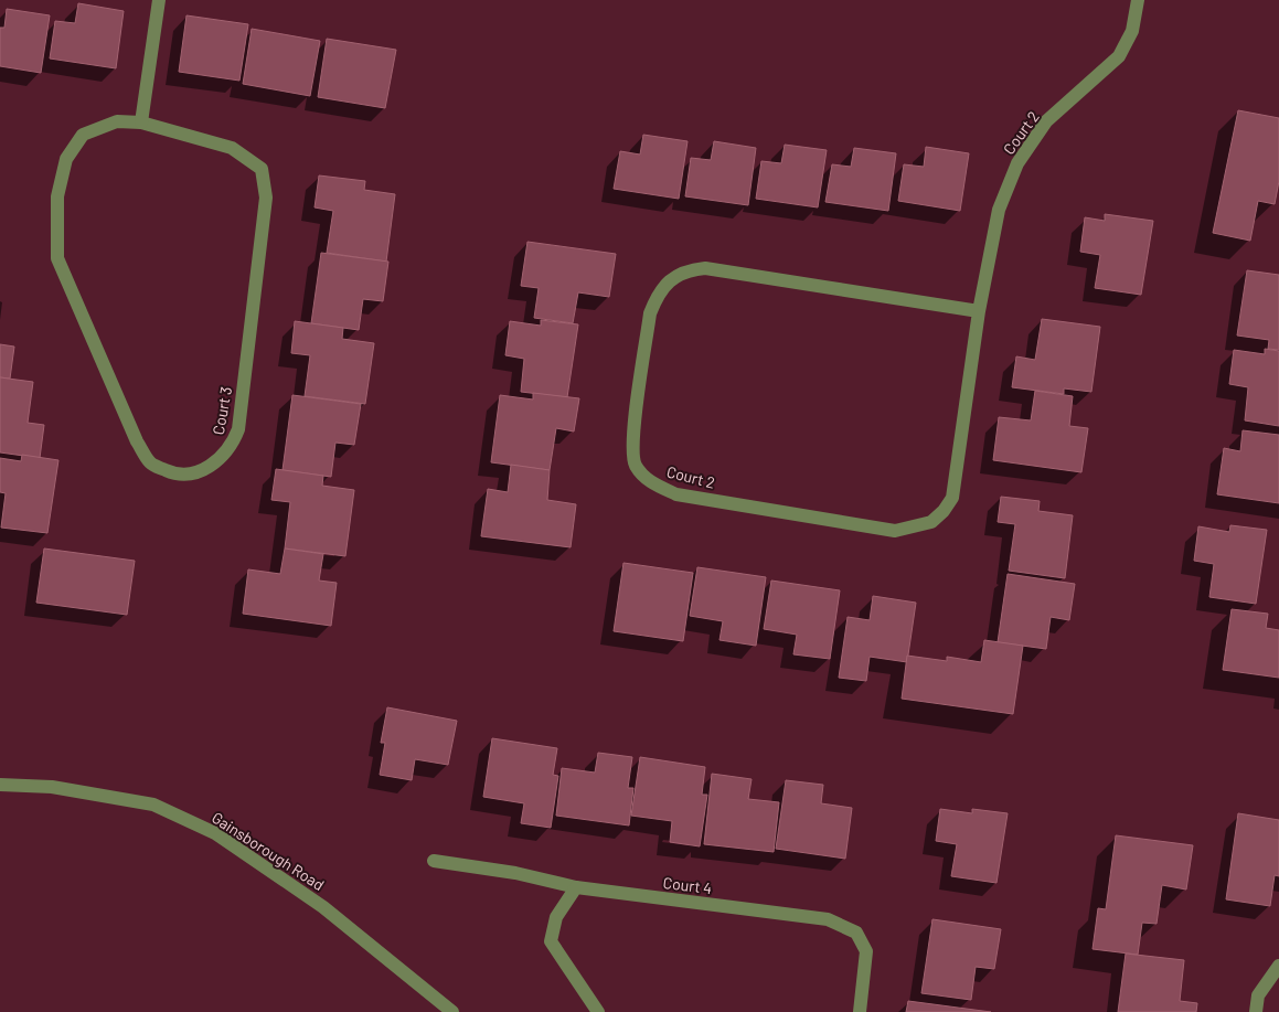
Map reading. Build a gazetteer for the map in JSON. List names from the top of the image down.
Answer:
{
  "streets": {
    "street": [
      "Court 2",
      "Court 3",
      "Gainsborough Road",
      "Court 4"
    ]
  }
}
